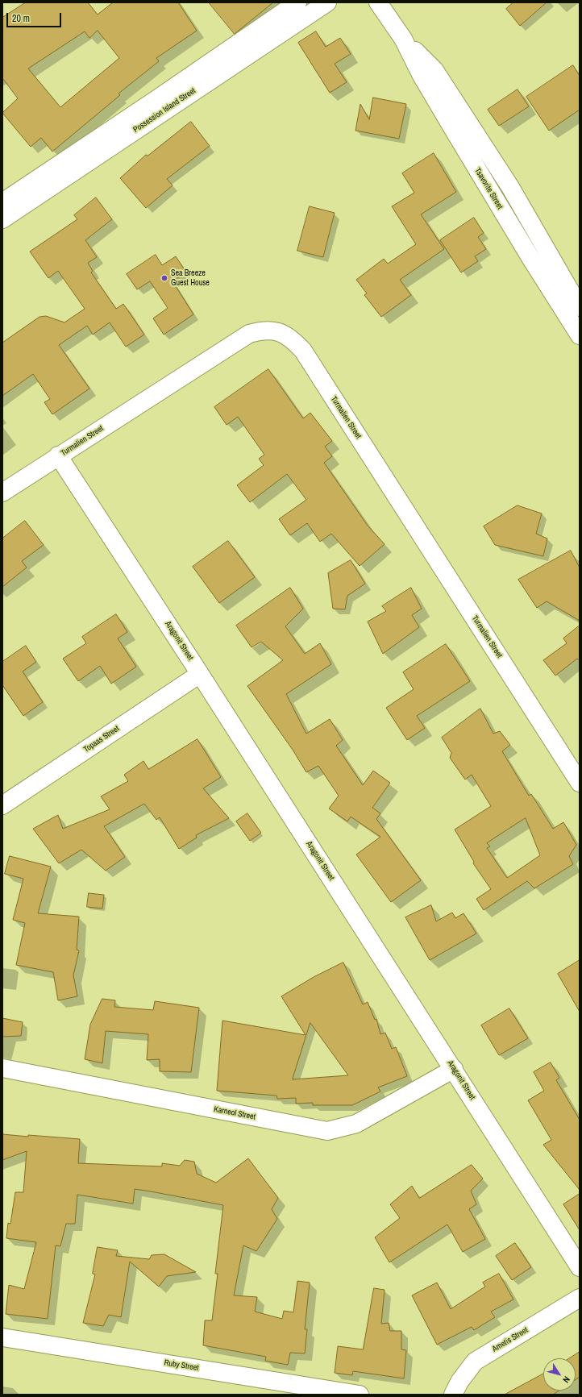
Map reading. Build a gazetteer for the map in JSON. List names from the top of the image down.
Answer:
{
  "streets": {
    "street": [
      "Possession Island Street",
      "Turmalien Street",
      "Aragonit Street",
      "Topaas Street",
      "Karneol Street",
      "Ametis Street",
      "Ruby Street"
    ]
  },
  "crossings": [
    ["Turmalien Street", "Aragonit Street"],
    ["Aragonit Street", "Topaas Street"],
    ["Aragonit Street", "Karneol Street"]
  ],
  "places": ["Sea Breeze Guest House"],
  "scale_bar": "20 m",
  "north": "bottom right"
}
